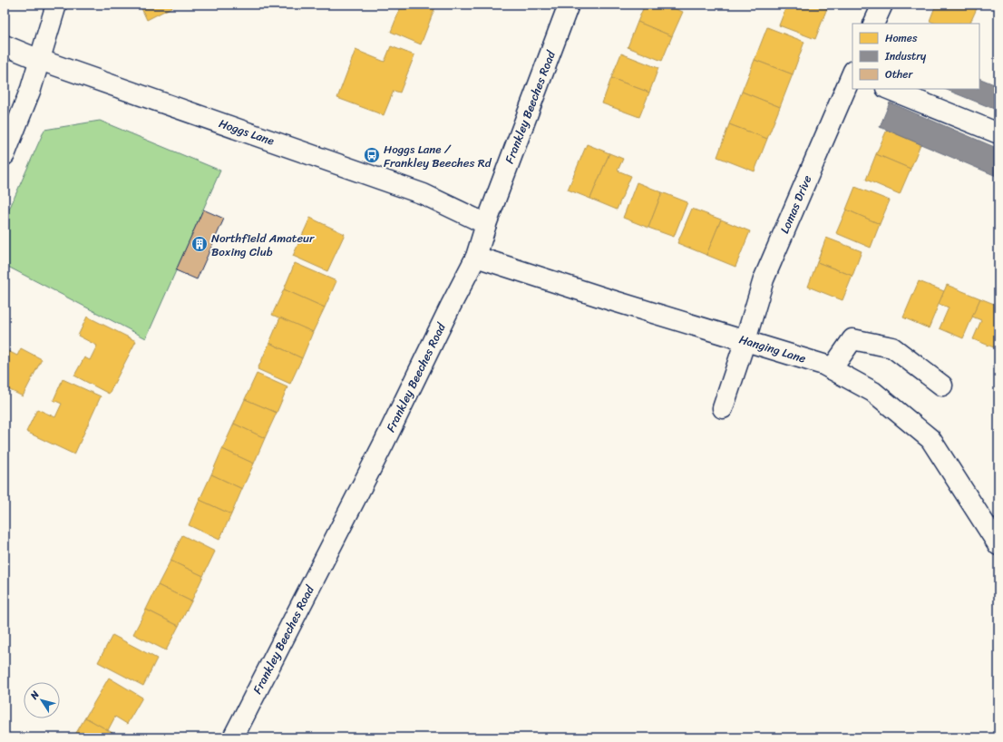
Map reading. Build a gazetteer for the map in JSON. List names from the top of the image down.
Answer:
{
  "streets": {
    "street": [
      "Frankley Beeches Road",
      "Hoggs Lane",
      "Lomas Drive",
      "Hanging Lane"
    ]
  },
  "crossings": [
    ["Frankley Beeches Road", "Hoggs Lane"],
    ["Frankley Beeches Road", "Hanging Lane"],
    ["Lomas Drive", "Hanging Lane"]
  ],
  "places": {
    "bus stop": ["Hoggs Lane / Frankley Beeches Rd"],
    "building": ["Northfield Amateur Boxing Club"]
  },
  "legend": ["Homes", "Industry", "Other"],
  "north": "top left"
}
